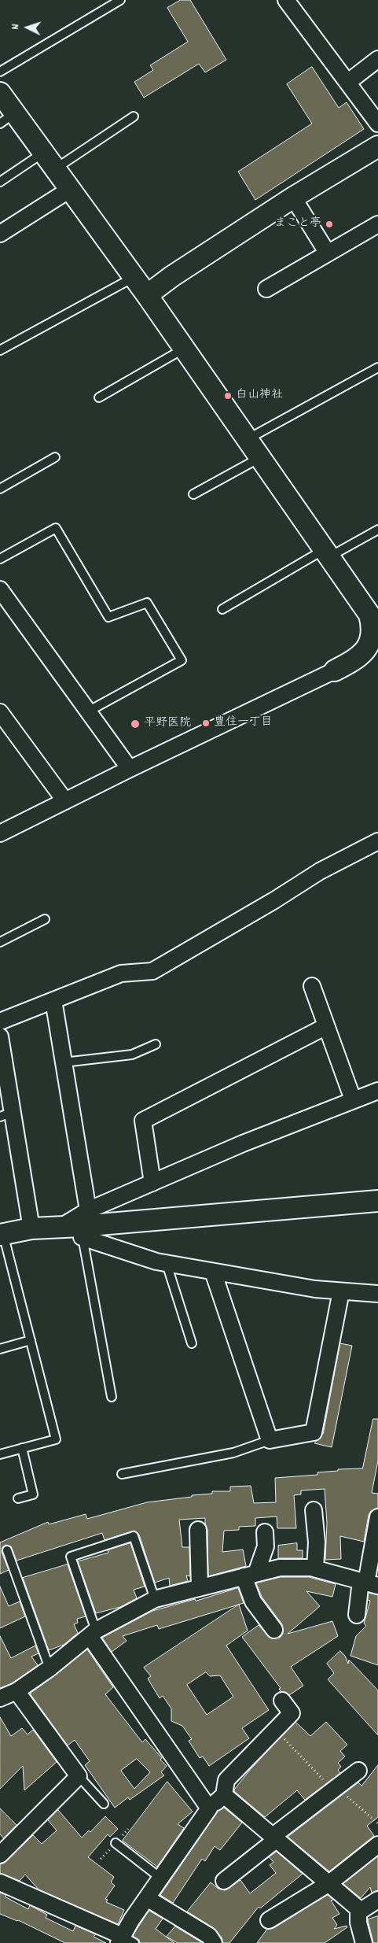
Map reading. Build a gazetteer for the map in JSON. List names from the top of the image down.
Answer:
{
  "places": [
    "まこと亭",
    "白山神社",
    "豊住一丁目",
    "平野医院"
  ],
  "north": "left"
}
